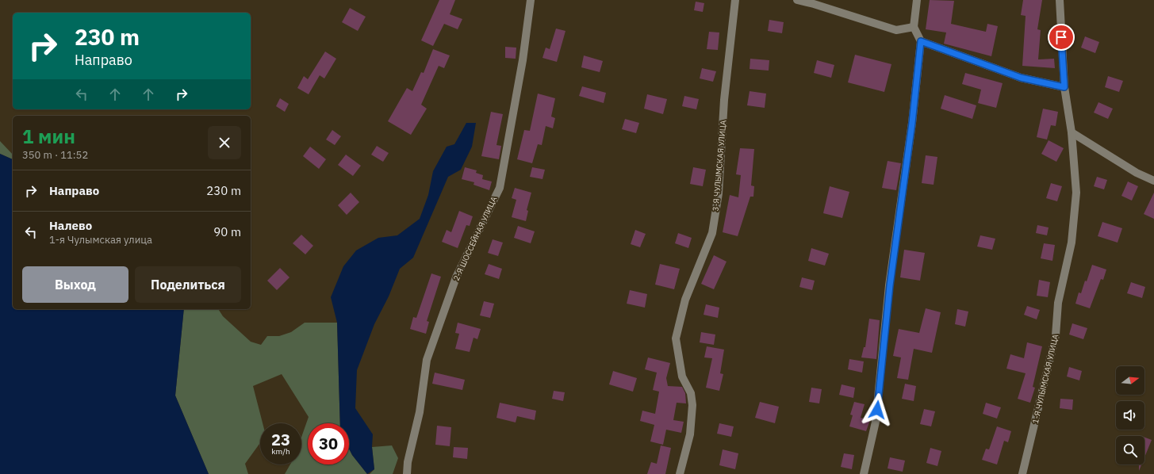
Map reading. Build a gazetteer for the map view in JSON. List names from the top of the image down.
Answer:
{
  "streets": {
    "street": ["3-Я ЧУЛЫМСКАЯ УЛИЦА", "2-Я ШОССЕЙНАЯ УЛИЦА", "1-Я ЧУЛЫМСКАЯ УЛИЦА"]
  },
  "north": "right",
  "page": {
    "turn": ["230 m", "Направо"],
    "heading": ["1 мин", "350 m · 11:52"],
    "list": [
      {
        "name": "Направо",
        "value": "230 m"
      },
      {
        "name": "Налево",
        "note": "1-я Чулымская улица",
        "value": "90 m"
      }
    ],
    "buttons": ["Выход", "Поделиться"],
    "speed": "23 km/h",
    "limit": "30"
  }
}
